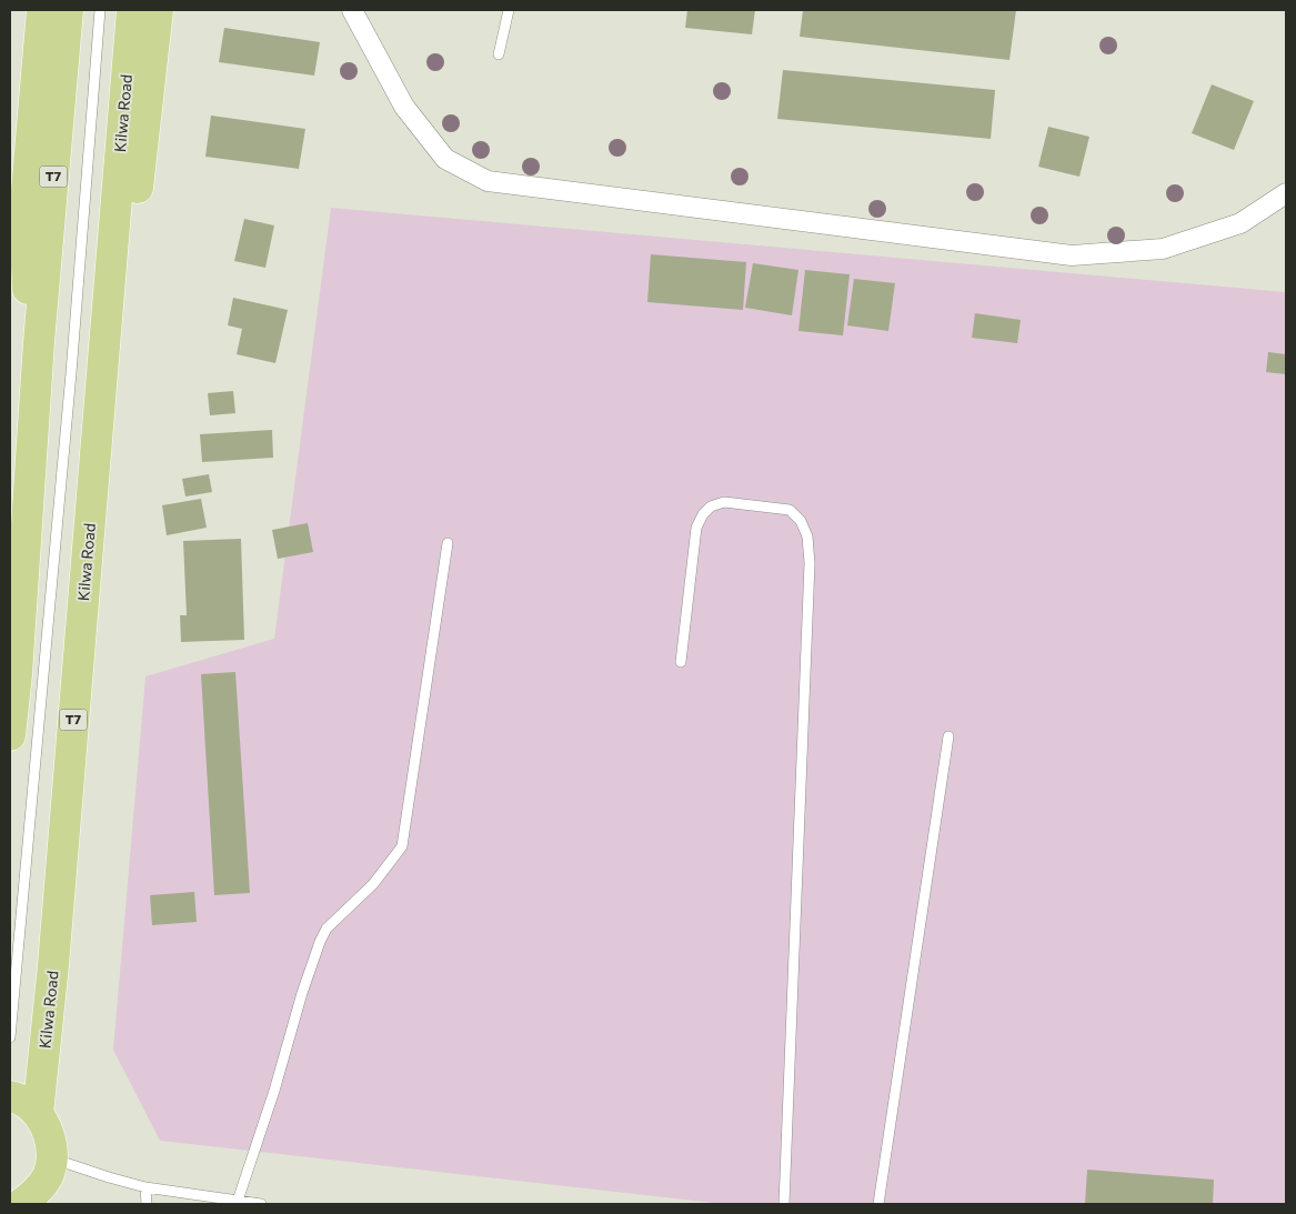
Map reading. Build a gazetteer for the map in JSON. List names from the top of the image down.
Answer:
{
  "streets": {
    "highway": ["Kilwa Road", "T7"]
  },
  "crossings": [
    ["Kilwa Road", "T7"]
  ]
}
